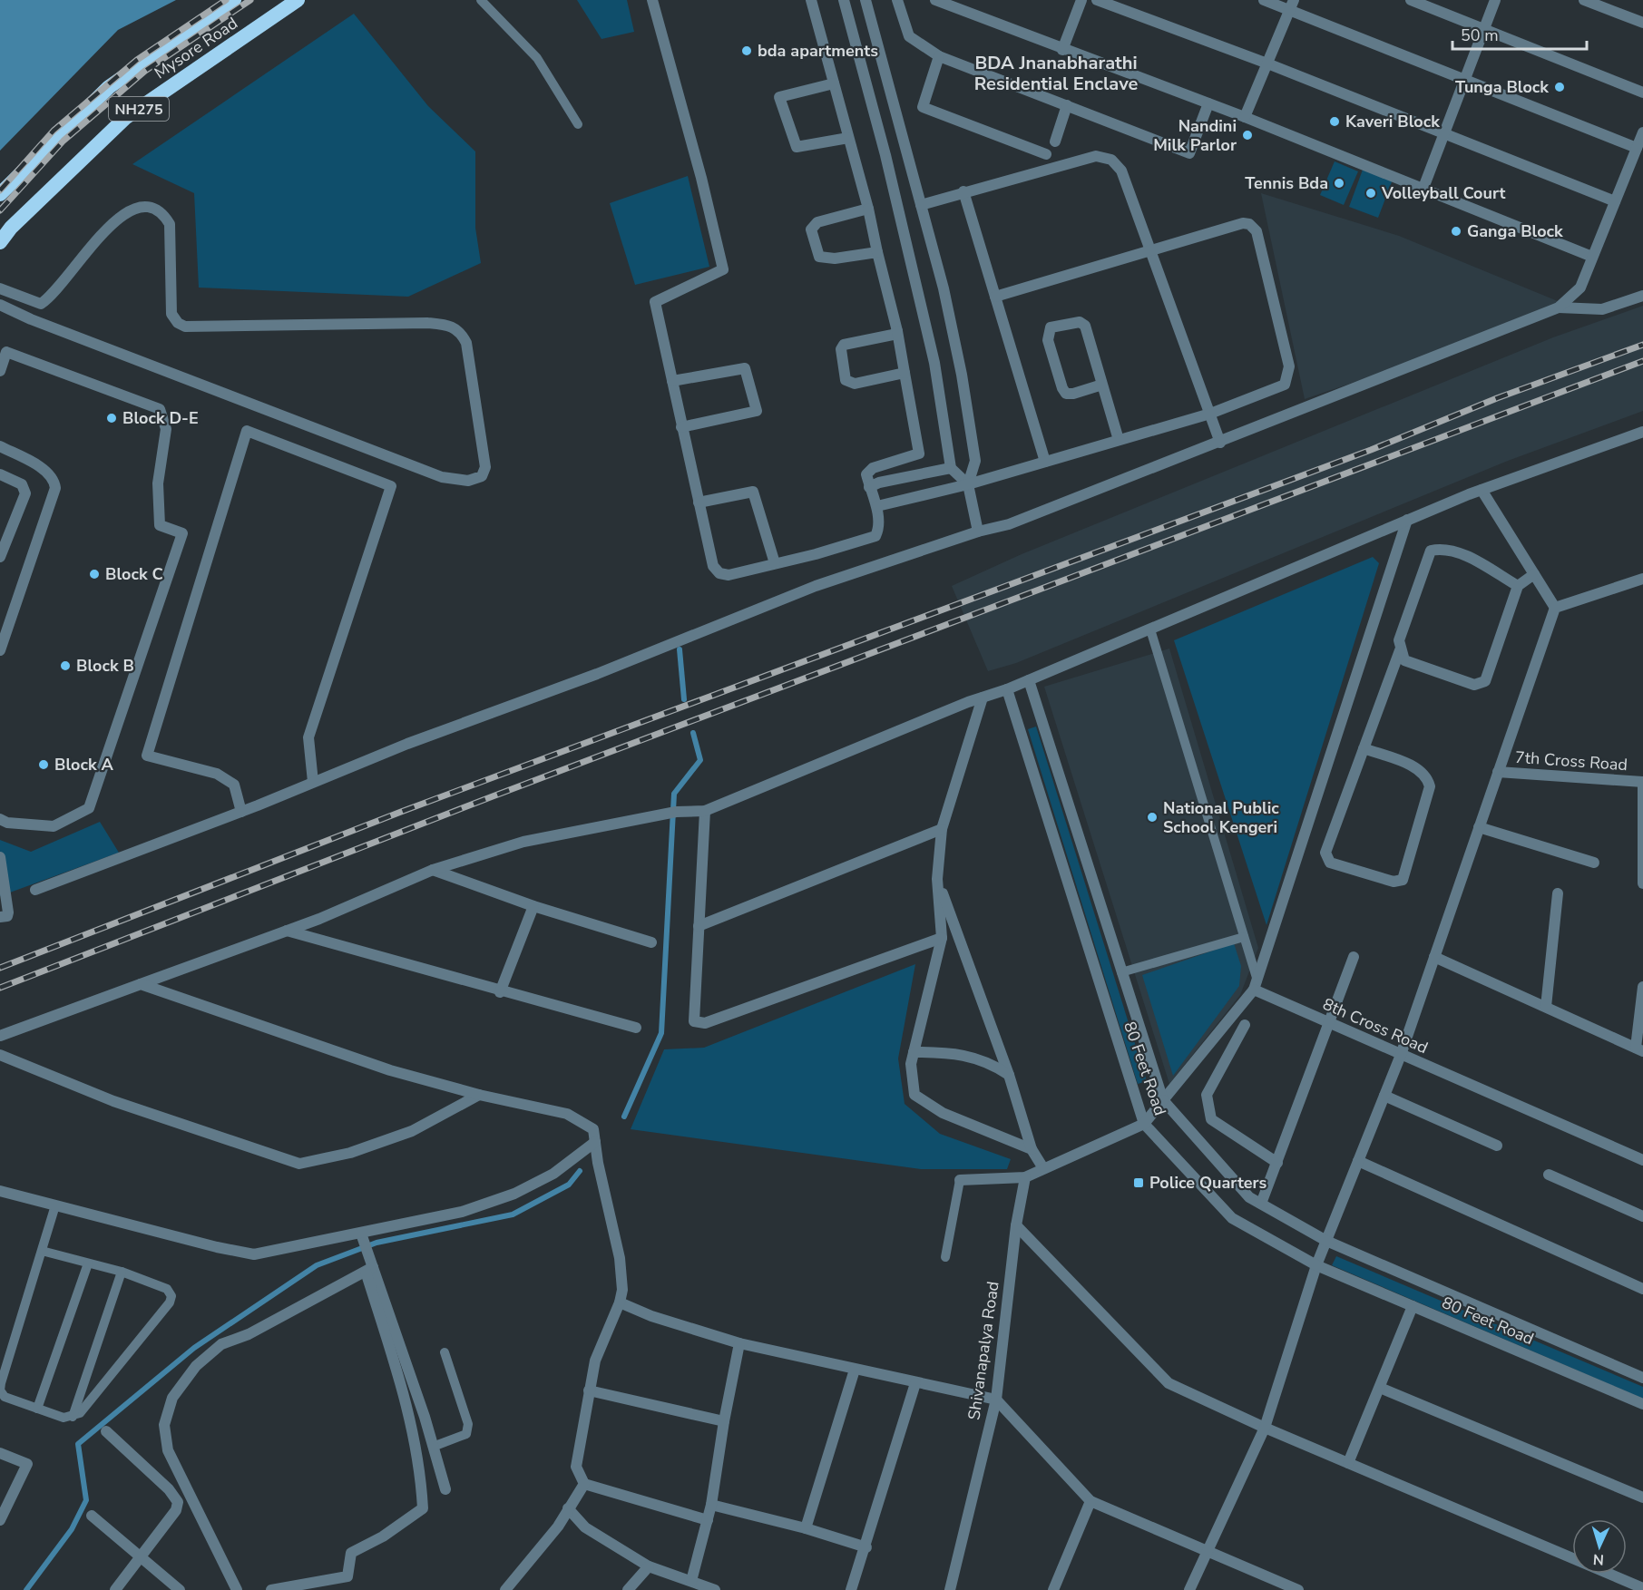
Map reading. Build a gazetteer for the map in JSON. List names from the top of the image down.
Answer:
{
  "streets": {
    "highway": ["Mysore Road", "NH275"],
    "street": [
      "7th Cross Road",
      "8th Cross Road",
      "80 Feet Road",
      "Shivanapalya Road"
    ]
  },
  "districts": ["BDA Jnanabharathi Residential Enclave"],
  "places": {
    "other": [
      "bda apartments",
      "Tunga Block",
      "Kaveri Block",
      "Nandini Milk Parlor",
      "Tennis Bda",
      "Volleyball Court",
      "Ganga Block",
      "Block D-E",
      "Block C",
      "Block B",
      "Block A",
      "National Public School Kengeri"
    ],
    "transit": ["Police Quarters"]
  },
  "scale_bar": "50 m",
  "north": "bottom"
}
